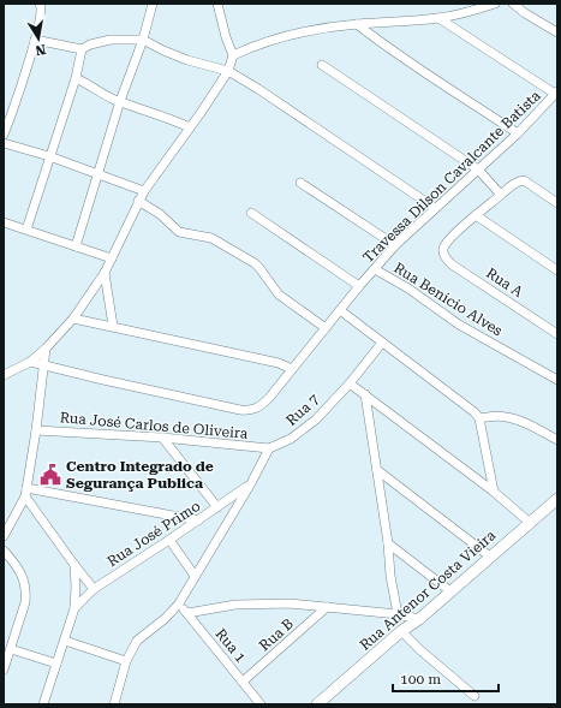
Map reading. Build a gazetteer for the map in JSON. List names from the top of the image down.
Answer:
{
  "streets": {
    "main road": ["Rua Antenor Costa Vieira"],
    "street": [
      "Travessa Dilson Cavalcante Batista",
      "Rua A",
      "Rua Benicio Alves",
      "Rua 7",
      "Rua José Carlos de Oliveira",
      "Rua José Primo",
      "Rua B",
      "Rua 1"
    ]
  },
  "crossings": [
    ["Travessa Dilson Cavalcante Batista", "Rua Benicio Alves"],
    ["Rua 7", "Rua José Carlos de Oliveira"],
    ["Rua B", "Rua 1"]
  ],
  "places": {
    "public building": ["Centro Integrado de Segurança Publica"]
  },
  "scale_bar": "100 m",
  "north": "bottom"
}
